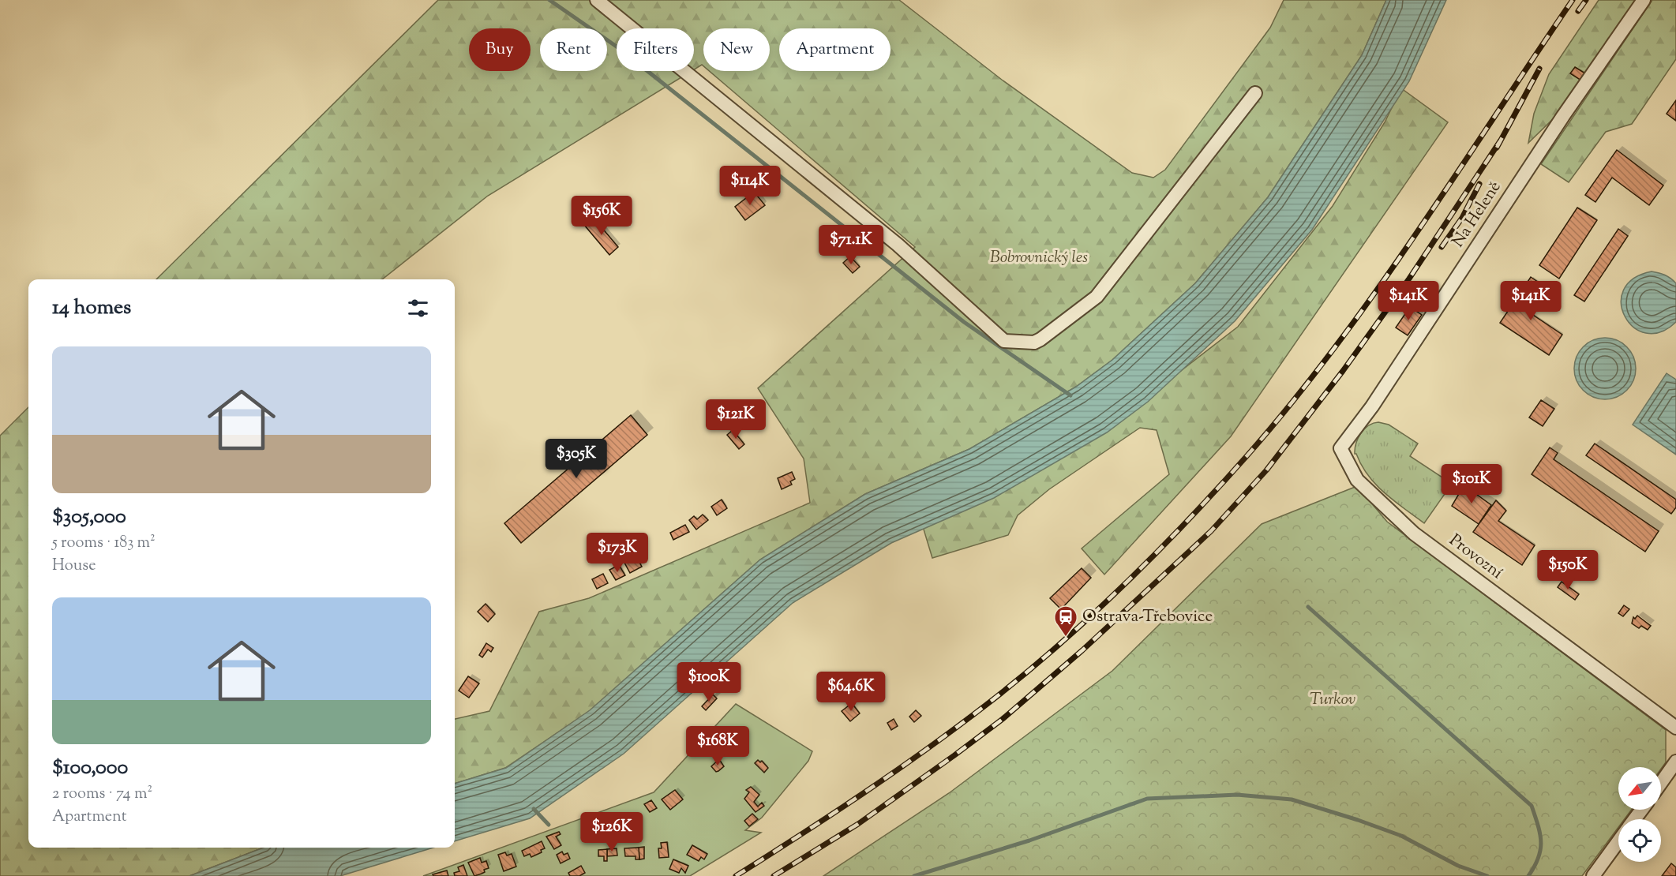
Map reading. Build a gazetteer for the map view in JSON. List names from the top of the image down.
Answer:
{
  "streets": {
    "street": ["Na Heleně", "Provozní"]
  },
  "crossings": [
    ["Na Heleně", "Provozní"]
  ],
  "parks": ["Bobrovnický les", "Turkov"],
  "places": {
    "station": ["Ostrava-Třebovice"]
  },
  "north": "bottom left",
  "page": {
    "chip": [
      "Buy",
      "Rent",
      "Filters",
      "New",
      "Apartment"
    ],
    "price": [
      "$114K",
      "$156K",
      "$71.1K",
      "$141K",
      "$141K",
      "$121K",
      "$305K",
      "$101K",
      "$173K",
      "$150K",
      "$100K",
      "$64.6K",
      "$168K",
      "$126K"
    ],
    "heading": "14 homes",
    "list": [
      {
        "name": "$305,000",
        "note": "5 rooms · 183 m² · House"
      },
      {
        "name": "$100,000",
        "note": "2 rooms · 74 m² · Apartment"
      }
    ]
  }
}
